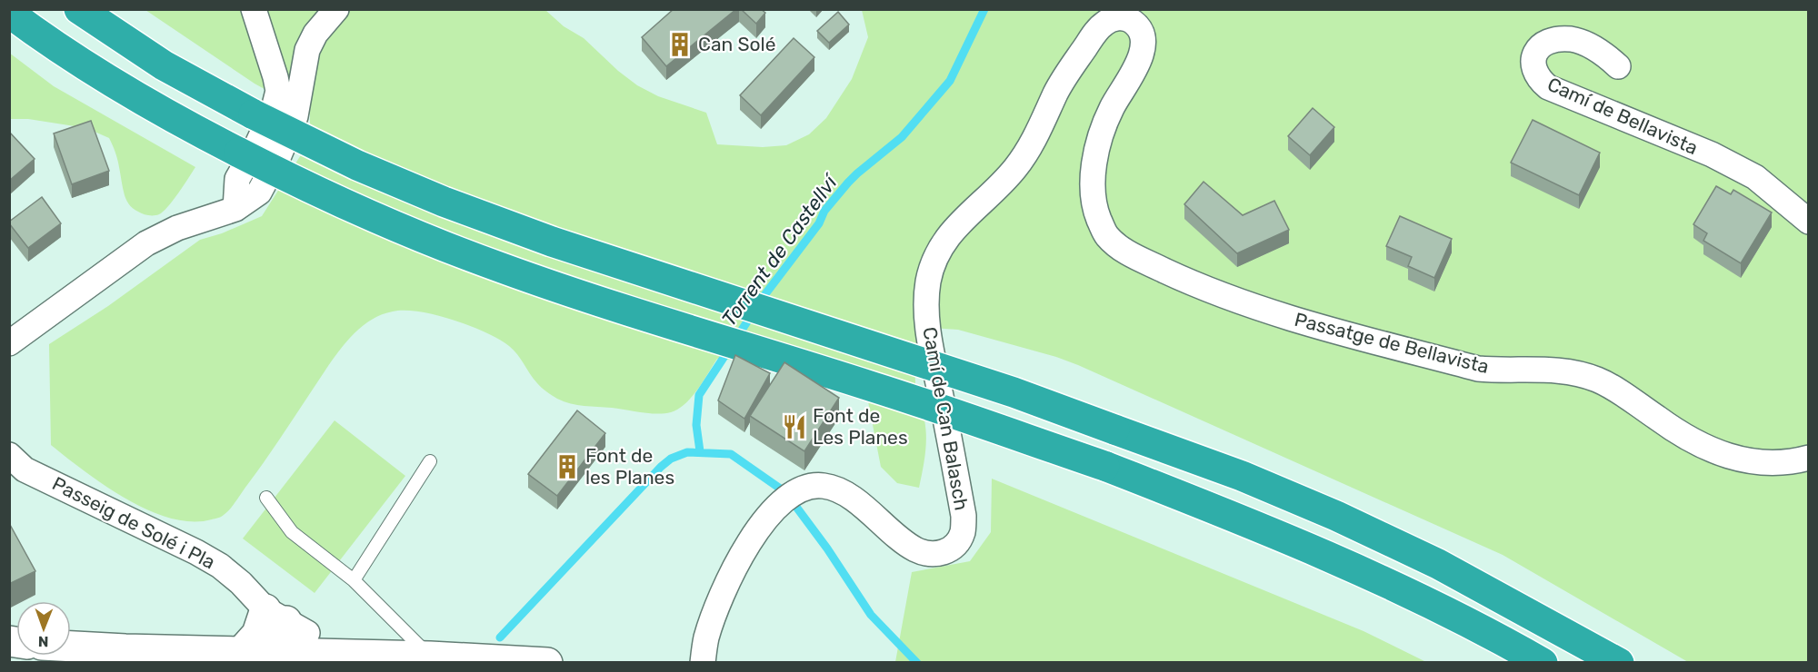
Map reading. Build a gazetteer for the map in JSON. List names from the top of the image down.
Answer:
{
  "streets": {
    "street": [
      "Camí de Bellavista",
      "Passatge de Bellavista",
      "Camí de Can Balasch",
      "Passeig de Solé i Pla"
    ]
  },
  "crossings": [
    ["Passatge de Bellavista", "Camí de Can Balasch"]
  ],
  "water": ["Torrent de Castellví"],
  "places": {
    "building": ["Can Solé", "Font de les Planes"],
    "restaurant": ["Font de Les Planes"]
  },
  "north": "bottom"
}
